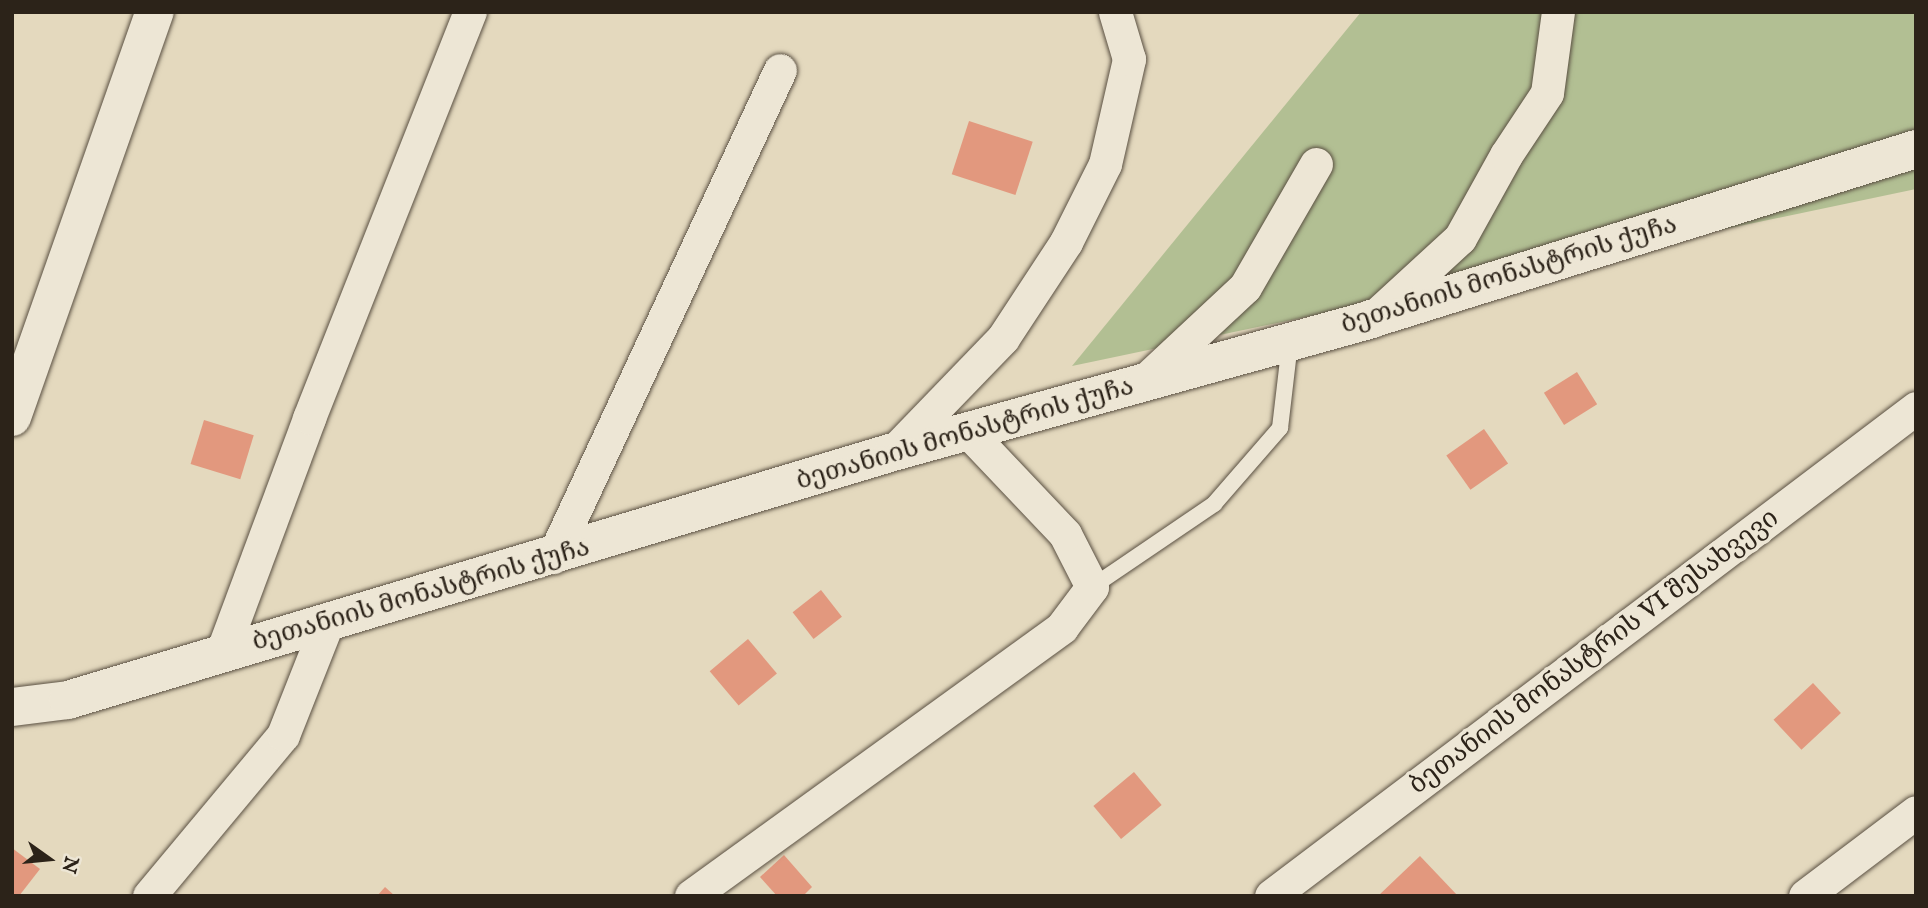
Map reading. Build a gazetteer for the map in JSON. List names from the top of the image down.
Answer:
{
  "streets": {
    "street": ["ბეთანიის მონასტრის ქუჩა", "ბეთანიის მონასტრის VI შესახვევი"]
  },
  "north": "right"
}
